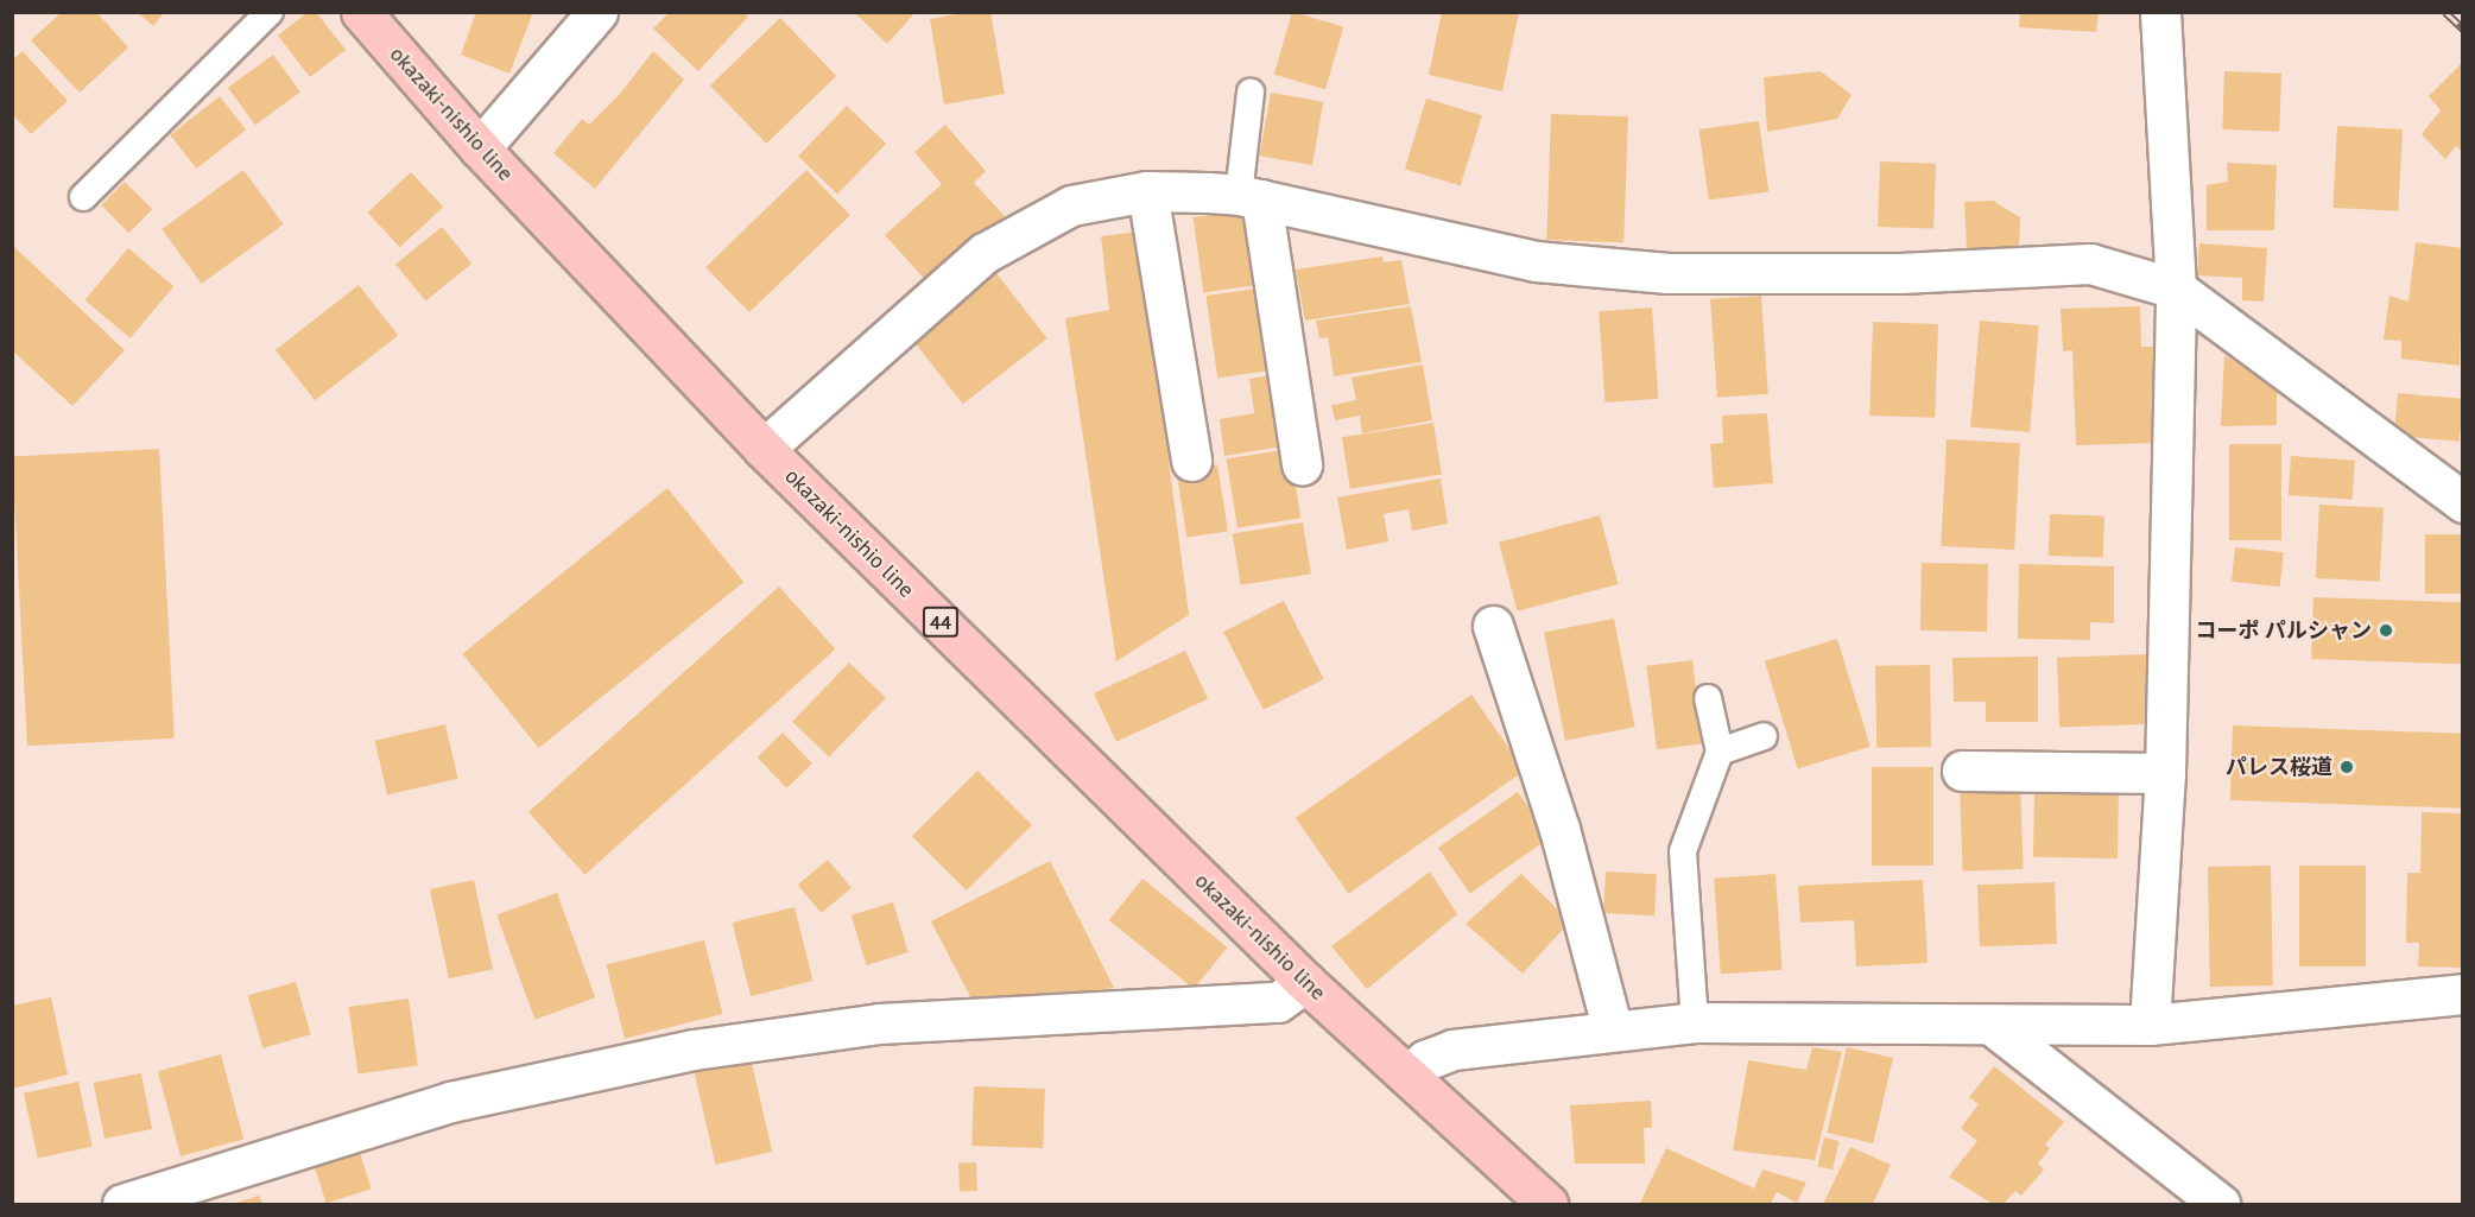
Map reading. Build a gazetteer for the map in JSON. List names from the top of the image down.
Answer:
{
  "streets": {
    "main road": ["okazaki-nishio line", "44"]
  },
  "places": ["コーポ パルシャン", "パレス桜道"]
}
